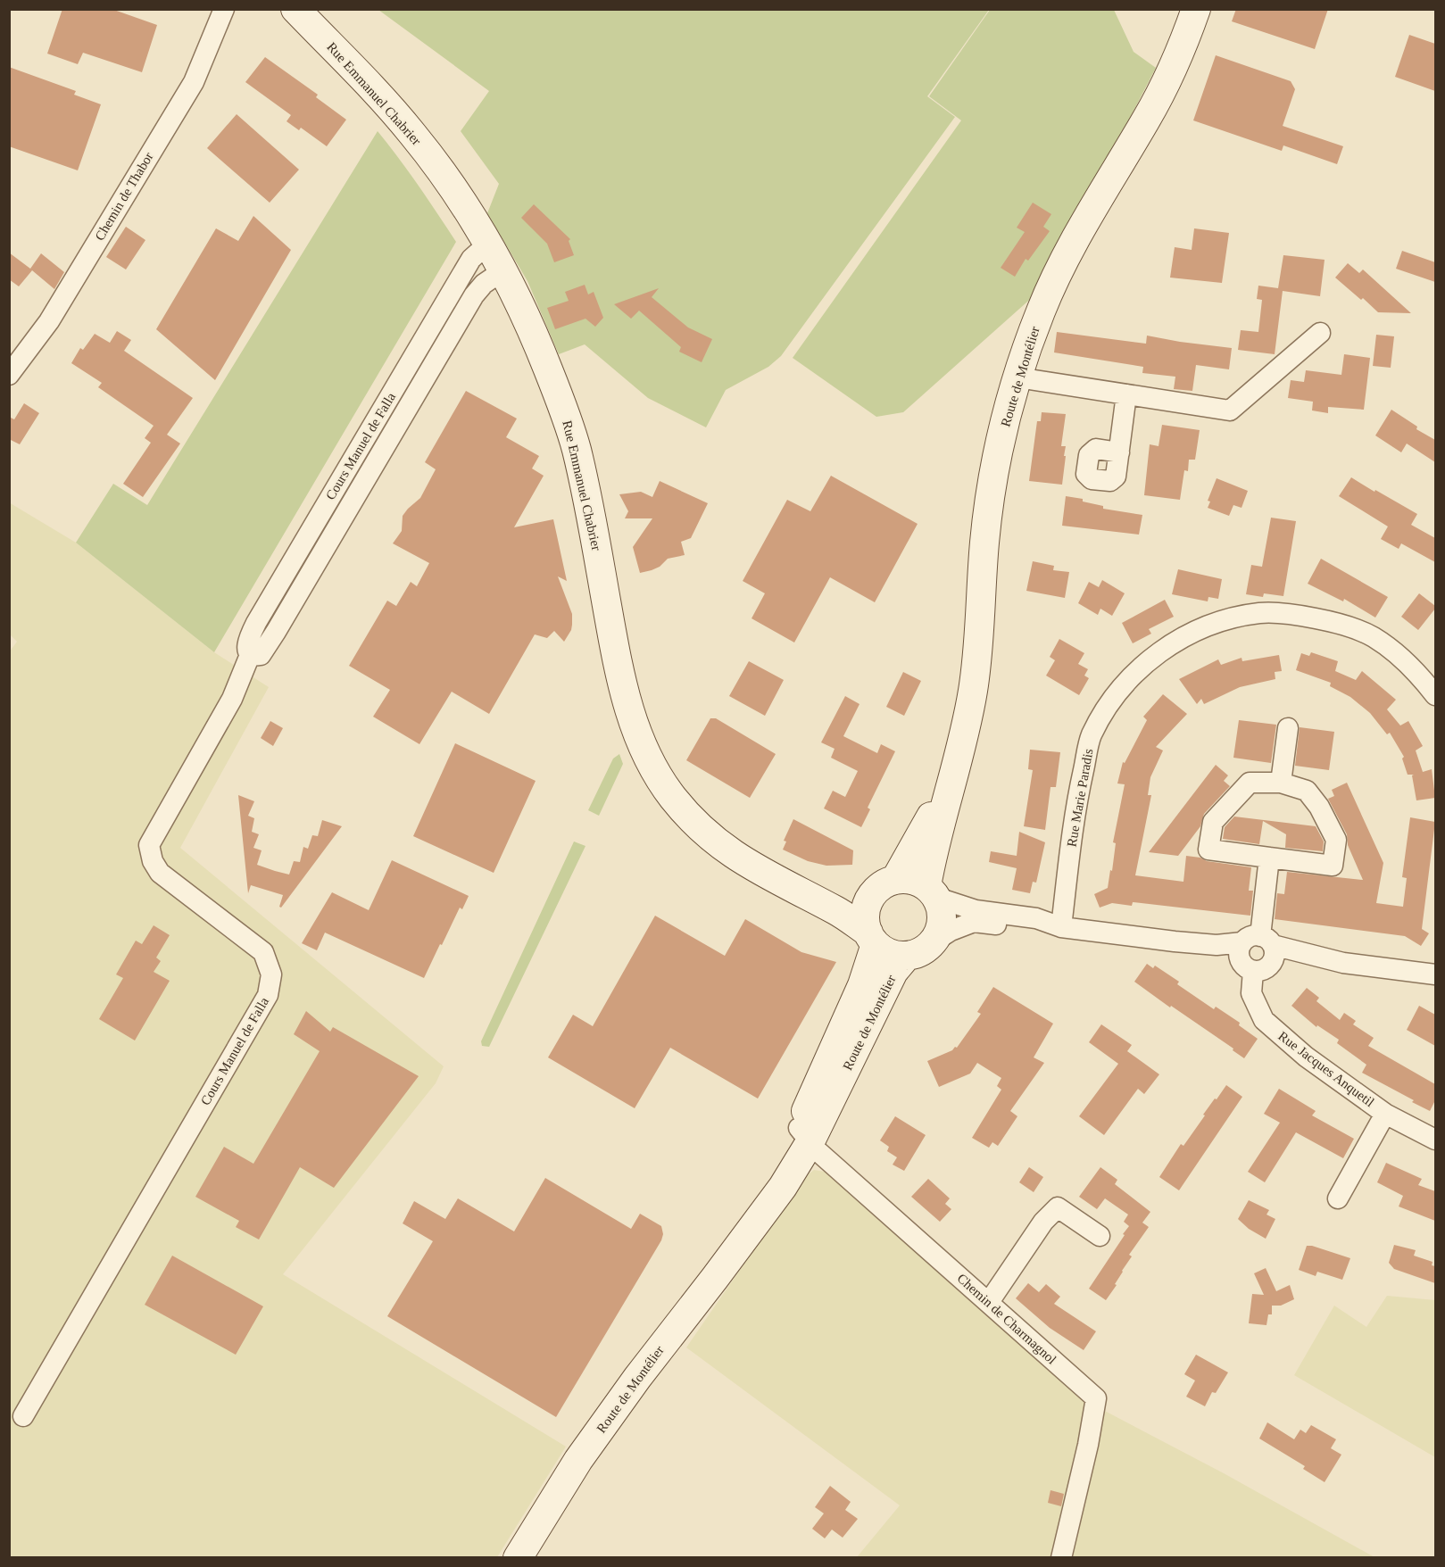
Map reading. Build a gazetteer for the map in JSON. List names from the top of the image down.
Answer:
{
  "streets": {
    "main road": ["Rue Emmanuel Chabrier", "Route de Montélier"],
    "street": [
      "Chemin de Thabor",
      "Cours Manuel de Falla",
      "Rue Marie Paradis",
      "Rue Jacques Anquetil",
      "Chemin de Charmagnol"
    ]
  },
  "crossings": [
    ["Rue Emmanuel Chabrier", "Route de Montélier"],
    ["Rue Emmanuel Chabrier", "Cours Manuel de Falla"],
    ["Route de Montélier", "Chemin de Charmagnol"]
  ]
}
